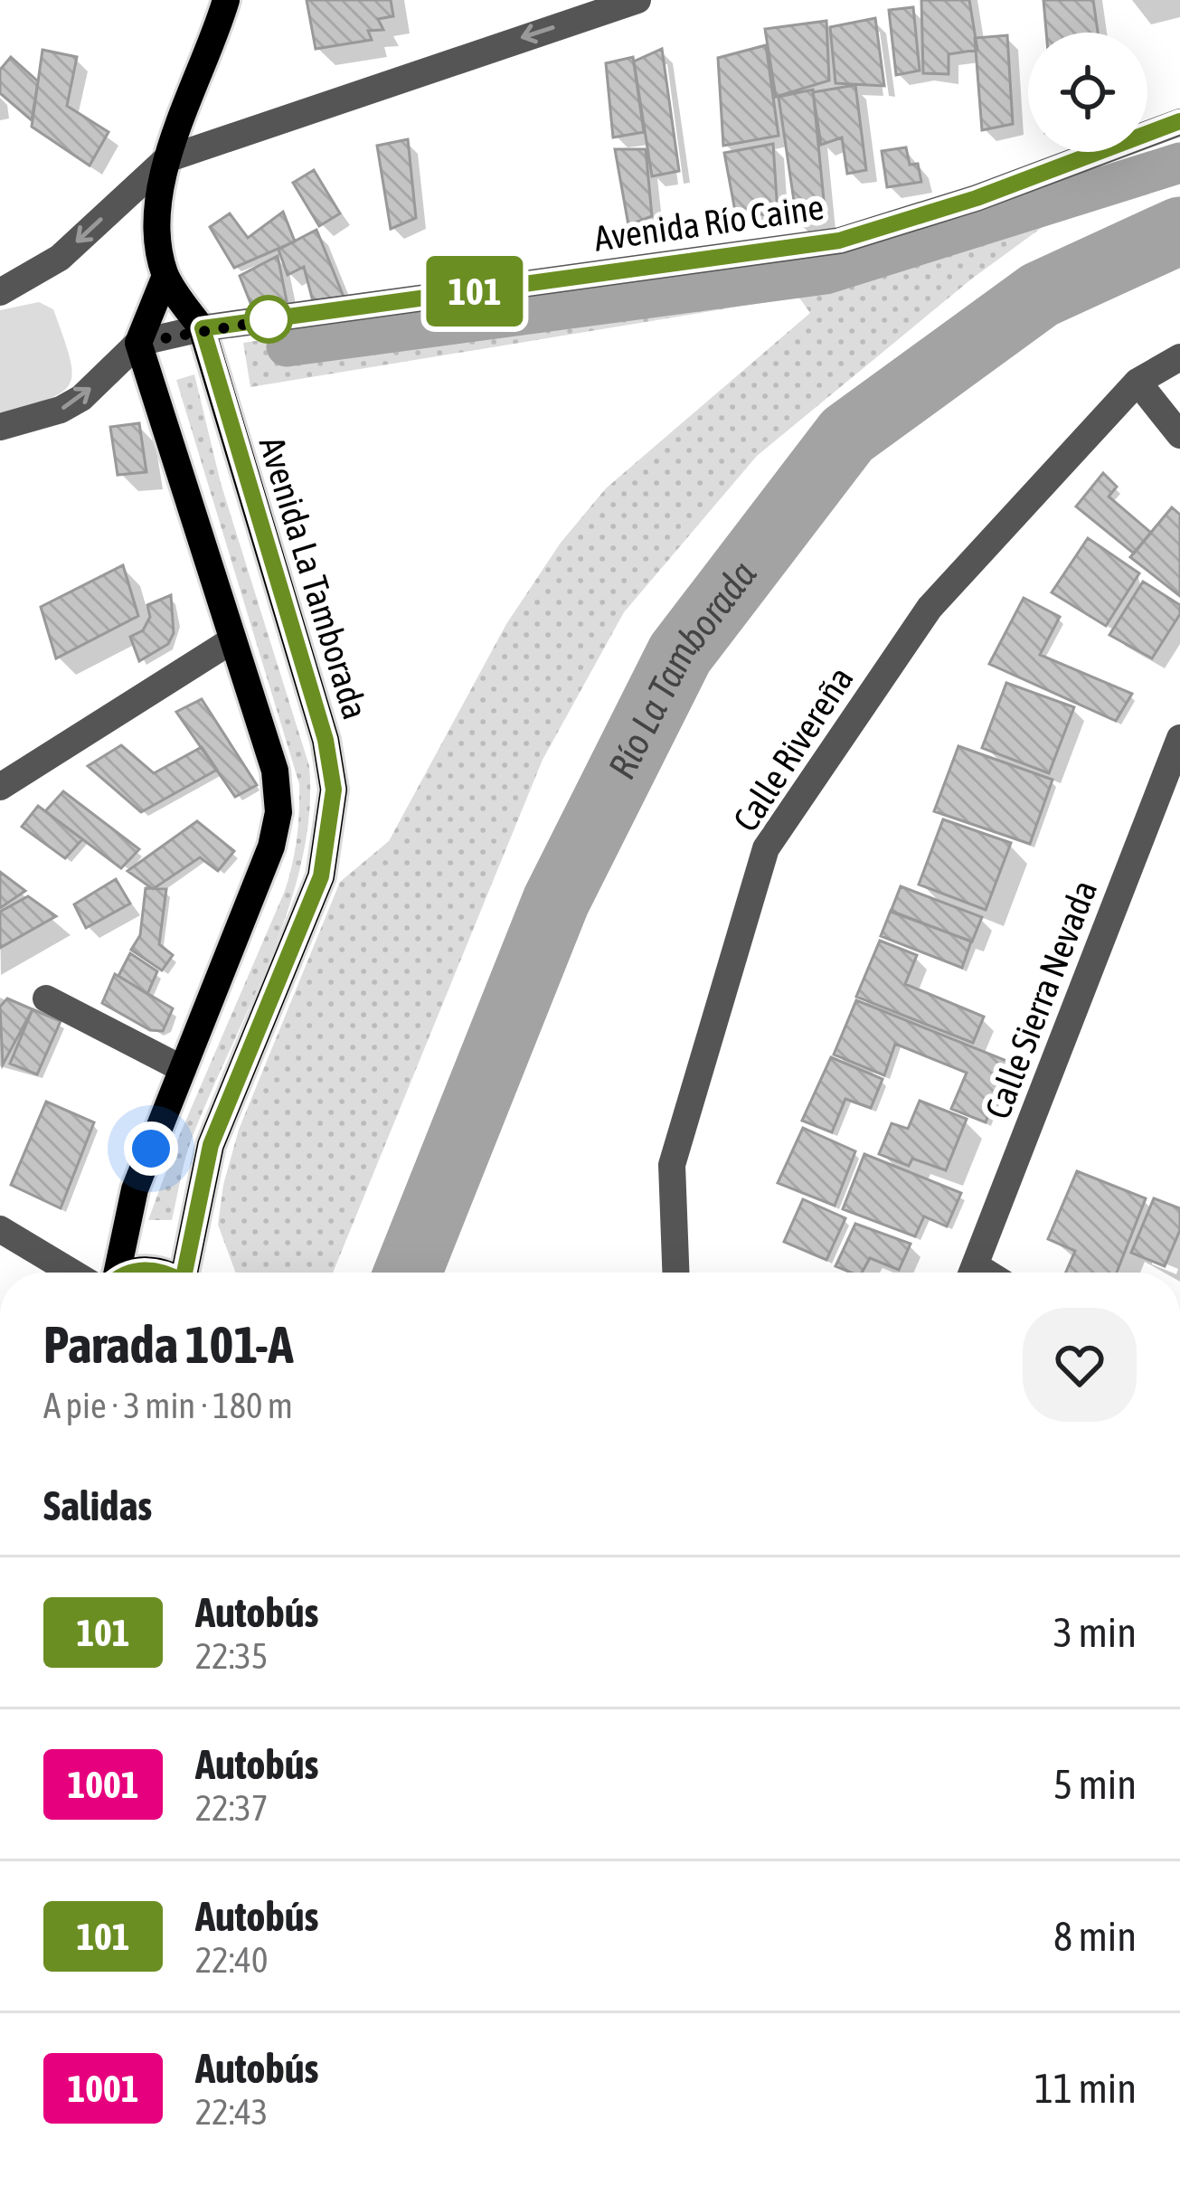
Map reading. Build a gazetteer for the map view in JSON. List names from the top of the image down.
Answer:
{
  "streets": {
    "main road": ["Avenida La Tamborada"],
    "street": ["Avenida Río Caine", "Calle Rivereña", "Calle Sierra Nevada"]
  },
  "crossings": [
    ["Avenida Río Caine", "Avenida La Tamborada"]
  ],
  "water": ["Río La Tamborada"],
  "lines": ["bus line 101"],
  "page": {
    "on_map": "101",
    "heading": [
      ["Parada 101-A", "A pie · 3 min · 180 m"],
      "Salidas"
    ],
    "list": [
      {
        "mark": "101",
        "name": "Autobús",
        "note": "22:35",
        "value": "3 min"
      },
      {
        "mark": "1001",
        "name": "Autobús",
        "note": "22:37",
        "value": "5 min"
      },
      {
        "mark": "101",
        "name": "Autobús",
        "note": "22:40",
        "value": "8 min"
      },
      {
        "mark": "1001",
        "name": "Autobús",
        "note": "22:43",
        "value": "11 min"
      }
    ]
  }
}
